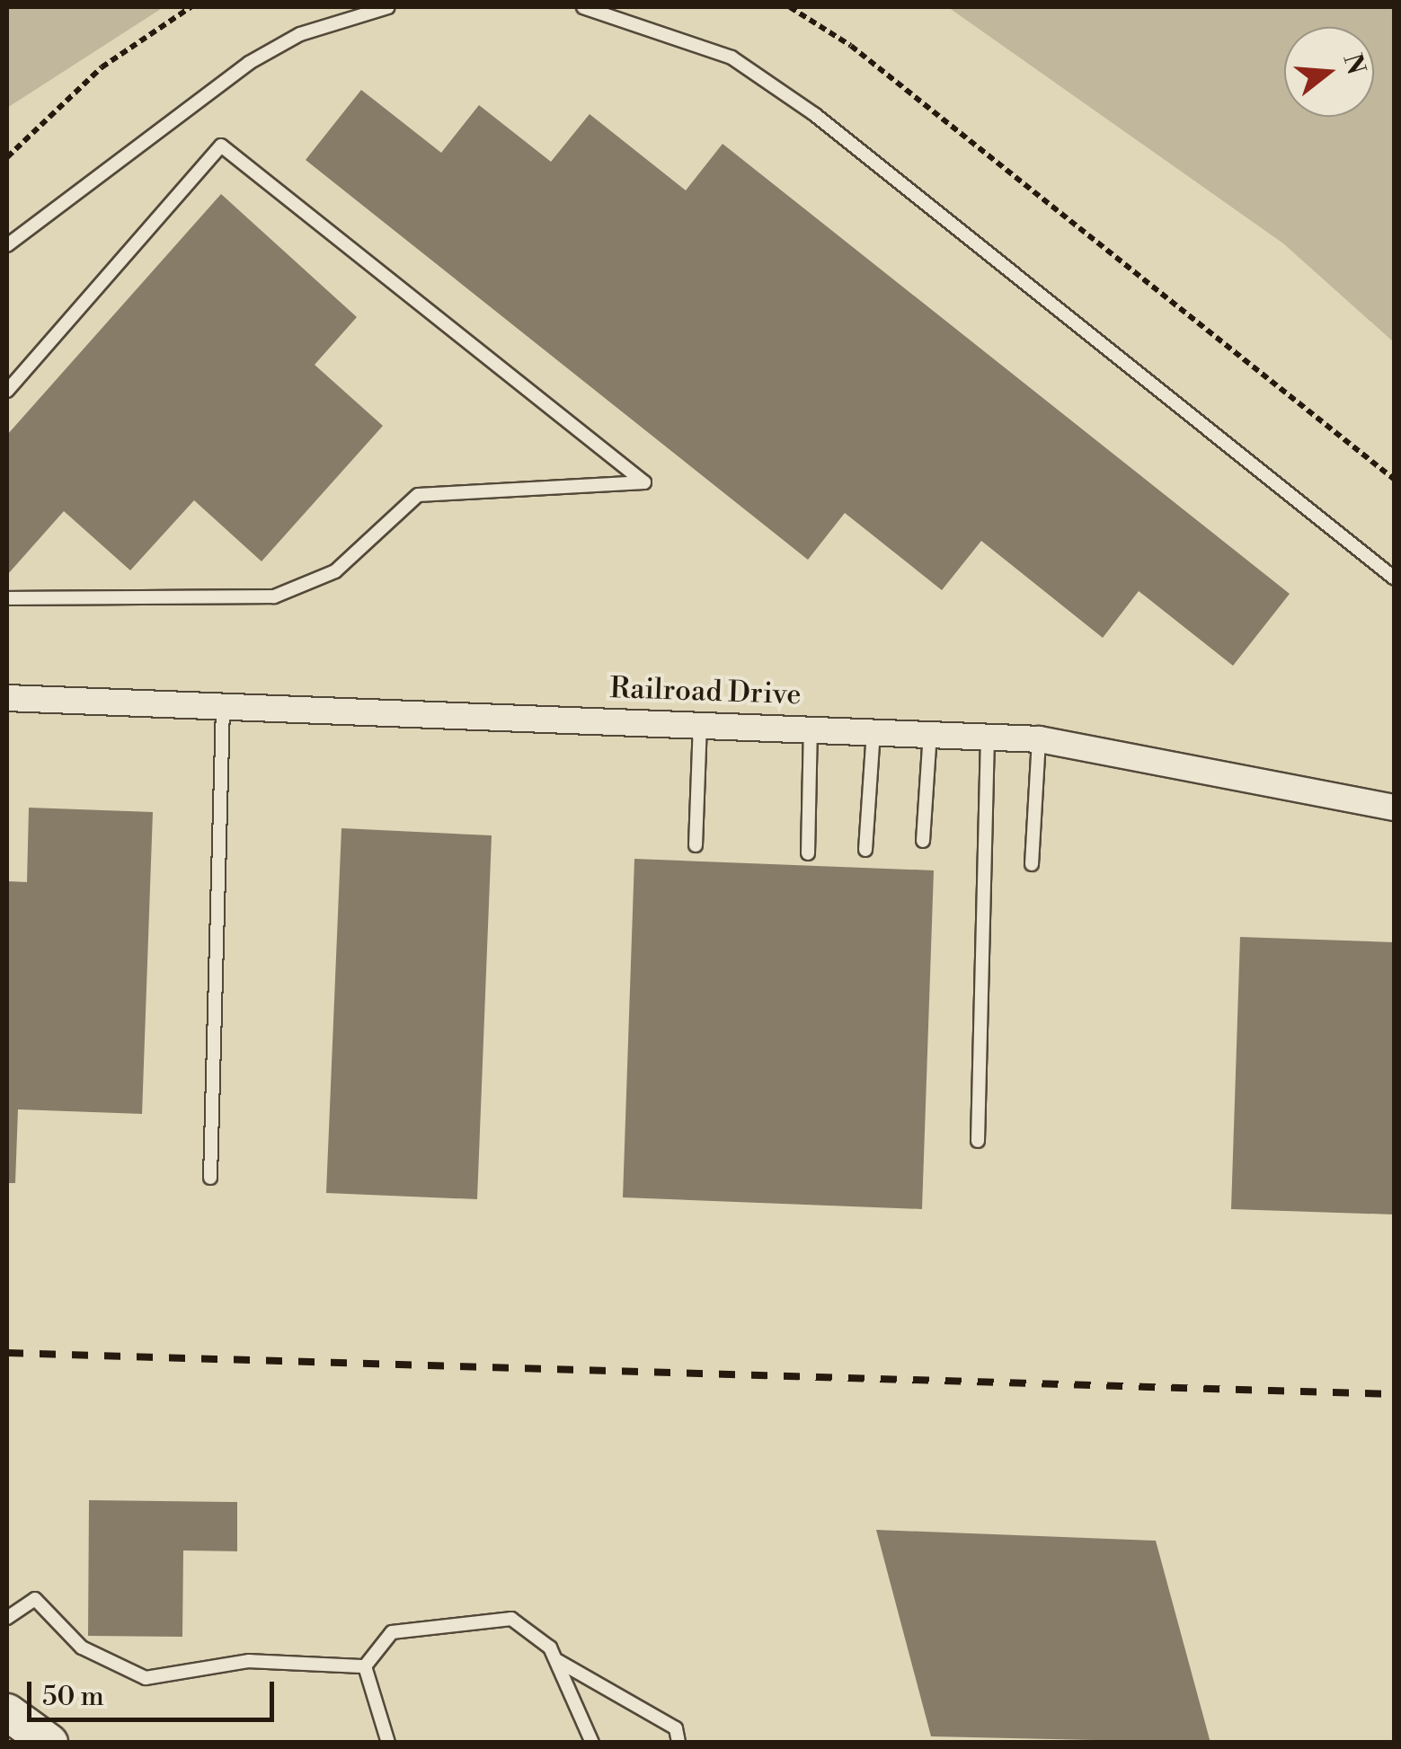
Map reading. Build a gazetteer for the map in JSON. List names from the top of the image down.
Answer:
{
  "streets": {
    "street": ["Railroad Drive"]
  },
  "scale_bar": "50 m",
  "north": "right"
}
